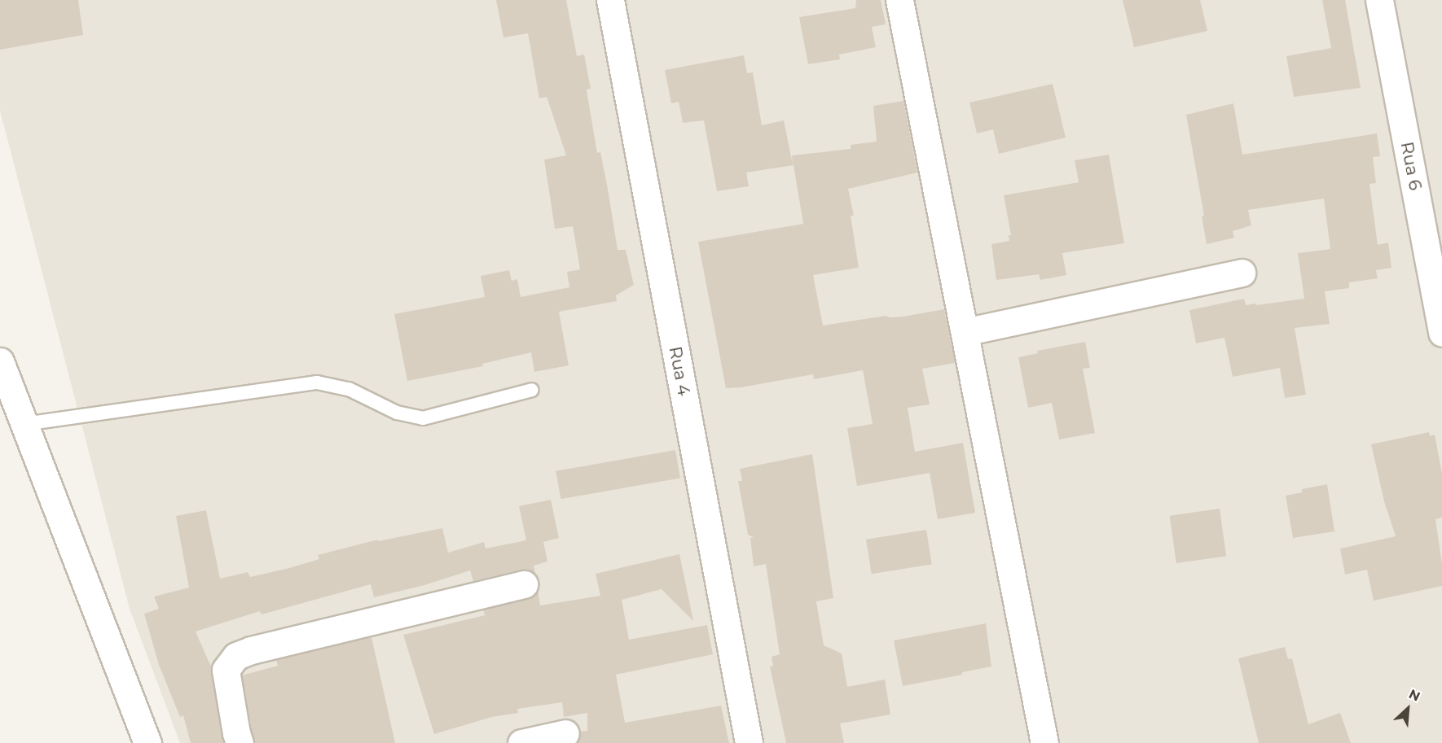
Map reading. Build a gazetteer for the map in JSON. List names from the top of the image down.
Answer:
{
  "streets": {
    "street": ["Rua 6", "Rua 4"]
  },
  "north": "top right"
}
